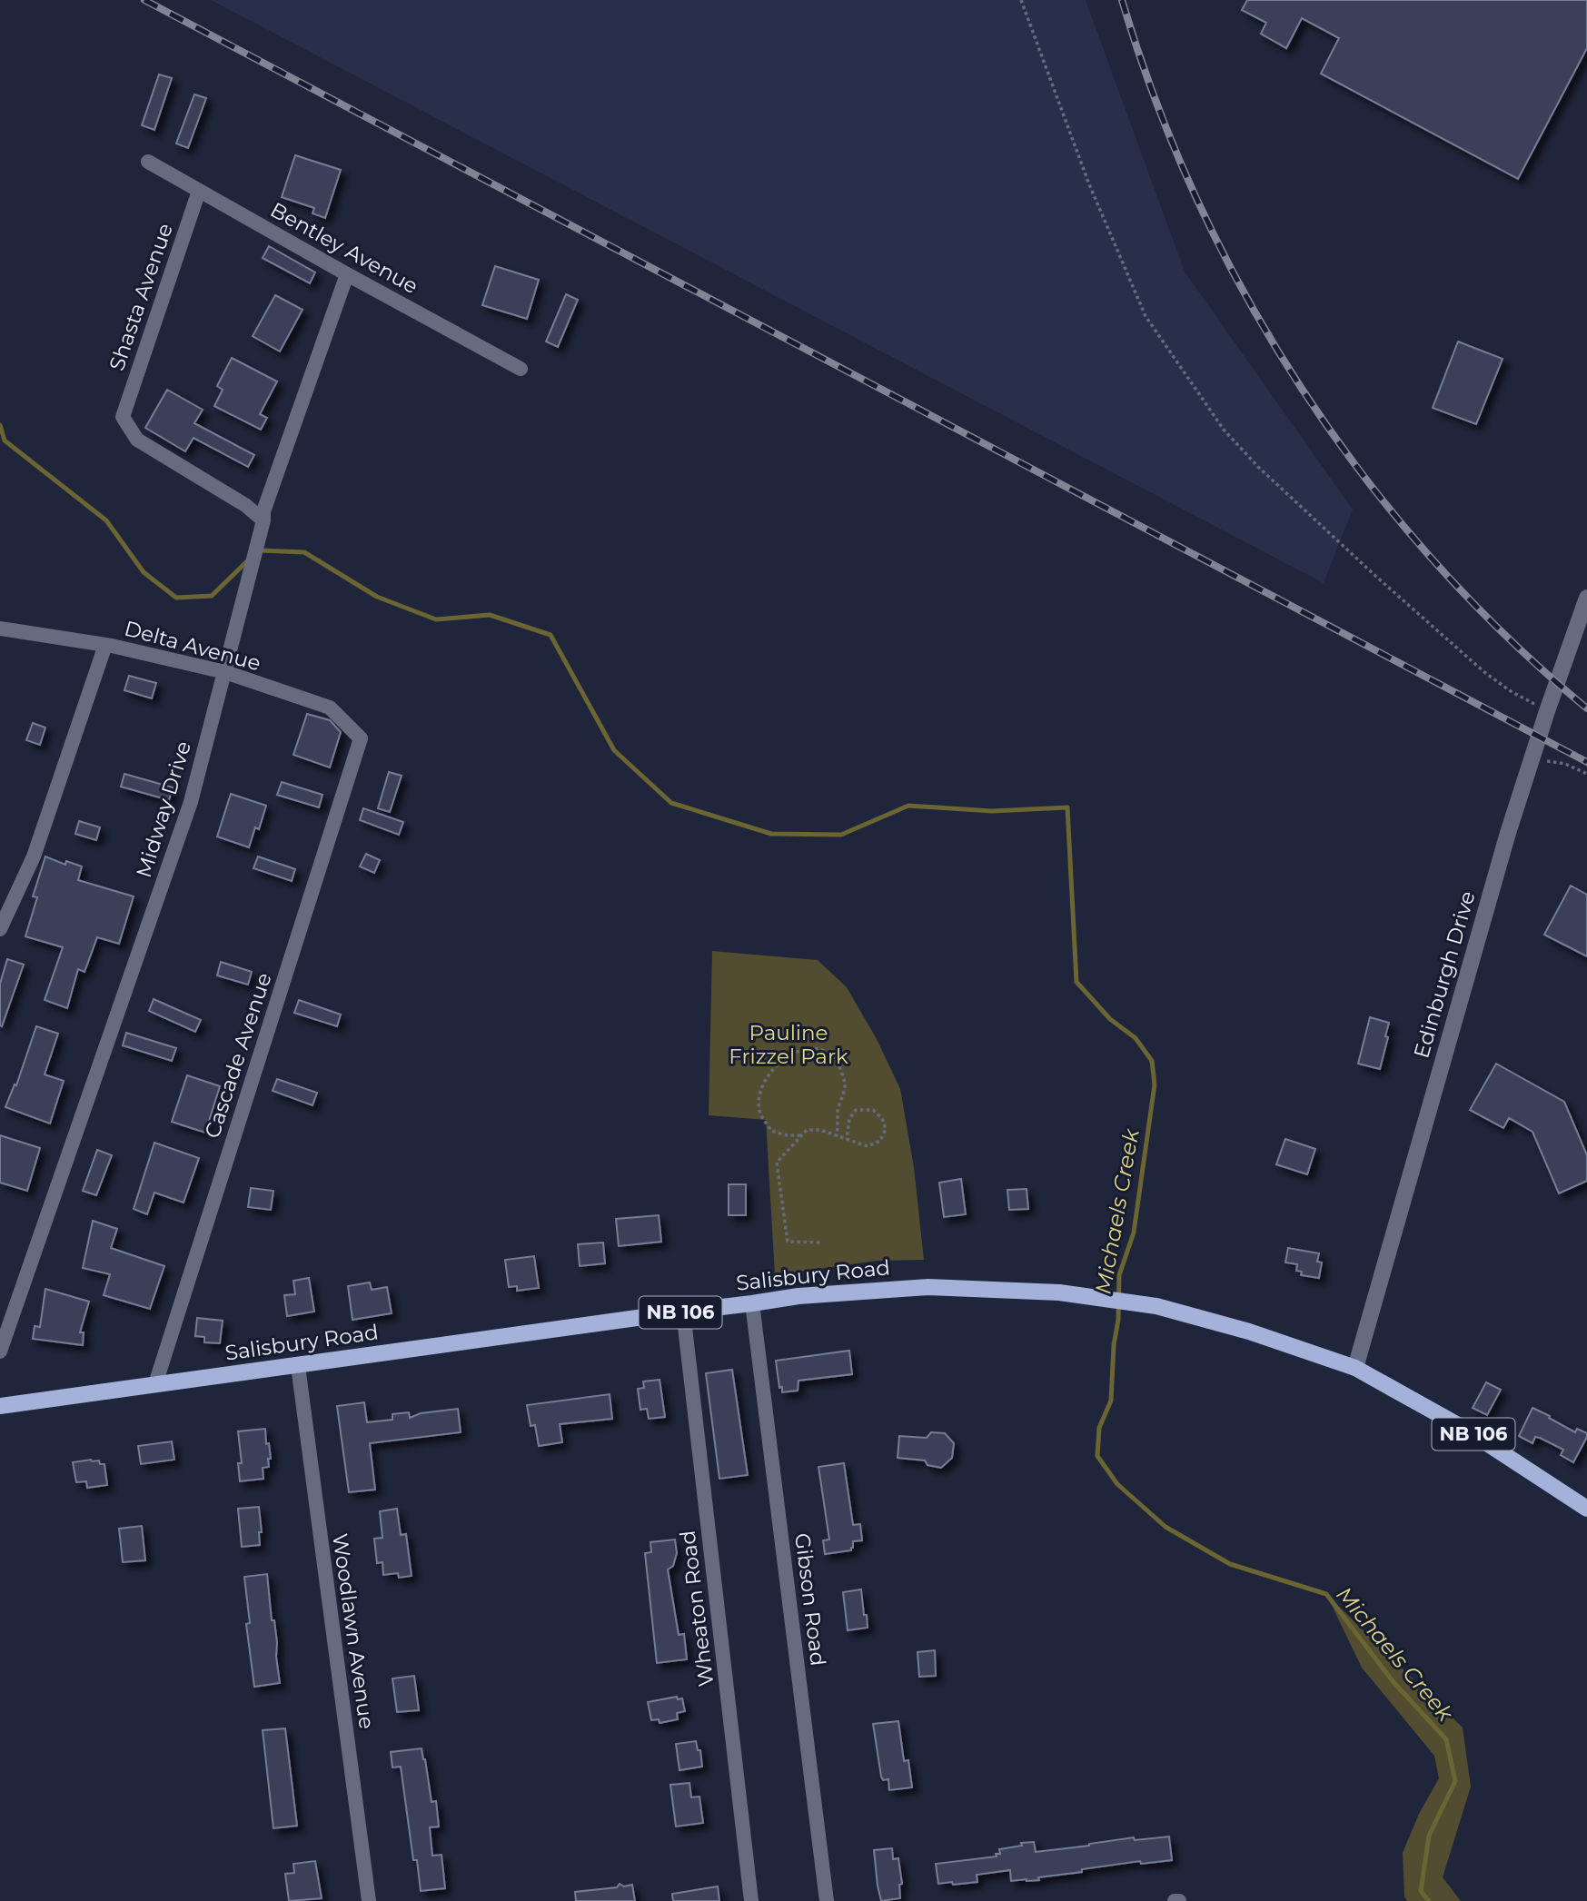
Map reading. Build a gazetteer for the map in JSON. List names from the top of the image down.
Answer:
{
  "streets": {
    "main road": ["Salisbury Road", "NB 106"],
    "street": [
      "Bentley Avenue",
      "Shasta Avenue",
      "Delta Avenue",
      "Midway Drive",
      "Edinburgh Drive",
      "Cascade Avenue",
      "Gibson Road",
      "Wheaton Road",
      "Woodlawn Avenue"
    ]
  },
  "crossings": [
    ["Bentley Avenue", "Shasta Avenue"],
    ["Bentley Avenue", "Midway Drive"],
    ["Shasta Avenue", "Midway Drive"],
    ["Delta Avenue", "Midway Drive"],
    ["Delta Avenue", "Cascade Avenue"],
    ["Edinburgh Drive", "Salisbury Road"],
    ["Cascade Avenue", "Salisbury Road"],
    ["Salisbury Road", "Gibson Road"],
    ["Salisbury Road", "Wheaton Road"],
    ["Salisbury Road", "Woodlawn Avenue"]
  ],
  "water": ["Michaels Creek"],
  "parks": ["Pauline Frizzel Park"]
}
